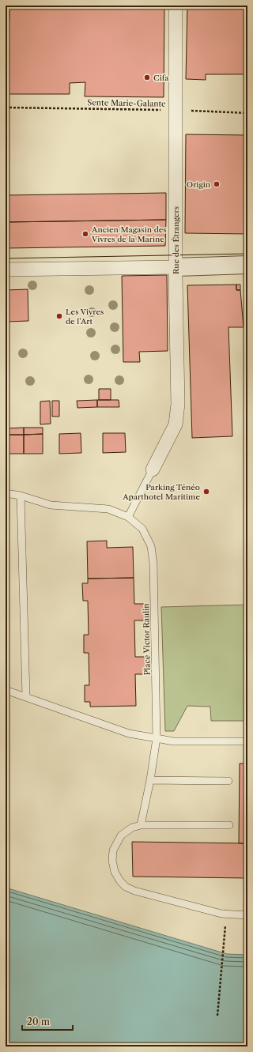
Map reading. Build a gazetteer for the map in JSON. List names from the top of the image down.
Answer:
{
  "streets": {
    "street": ["Rue des Étrangers"],
    "lane": ["Place Victor Raulin"],
    "path": ["Sente Marie-Galante"]
  },
  "crossings": [
    ["Sente Marie-Galante", "Rue des Étrangers"]
  ],
  "places": [
    "Cifa",
    "Origin",
    "Ancien Magasin des Vivres de la Marine",
    "Les Vivres de l'Art",
    "Parking Ténéo Aparthotel Maritime"
  ],
  "scale_bar": "20 m"
}
